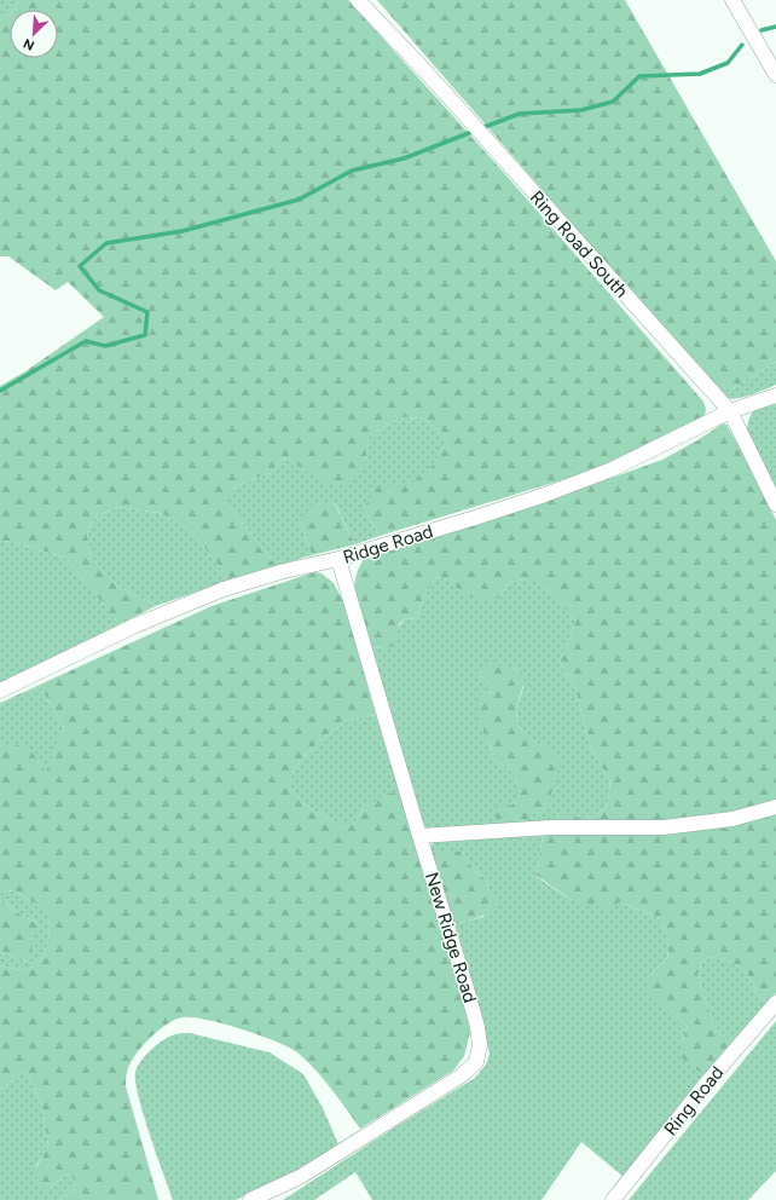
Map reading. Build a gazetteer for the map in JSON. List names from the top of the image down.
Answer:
{
  "streets": {
    "street": [
      "Ring Road South",
      "Ridge Road",
      "New Ridge Road",
      "Ring Road"
    ]
  },
  "crossings": [
    ["Ring Road South", "Ridge Road"],
    ["Ridge Road", "New Ridge Road"]
  ],
  "north": "bottom left"
}
